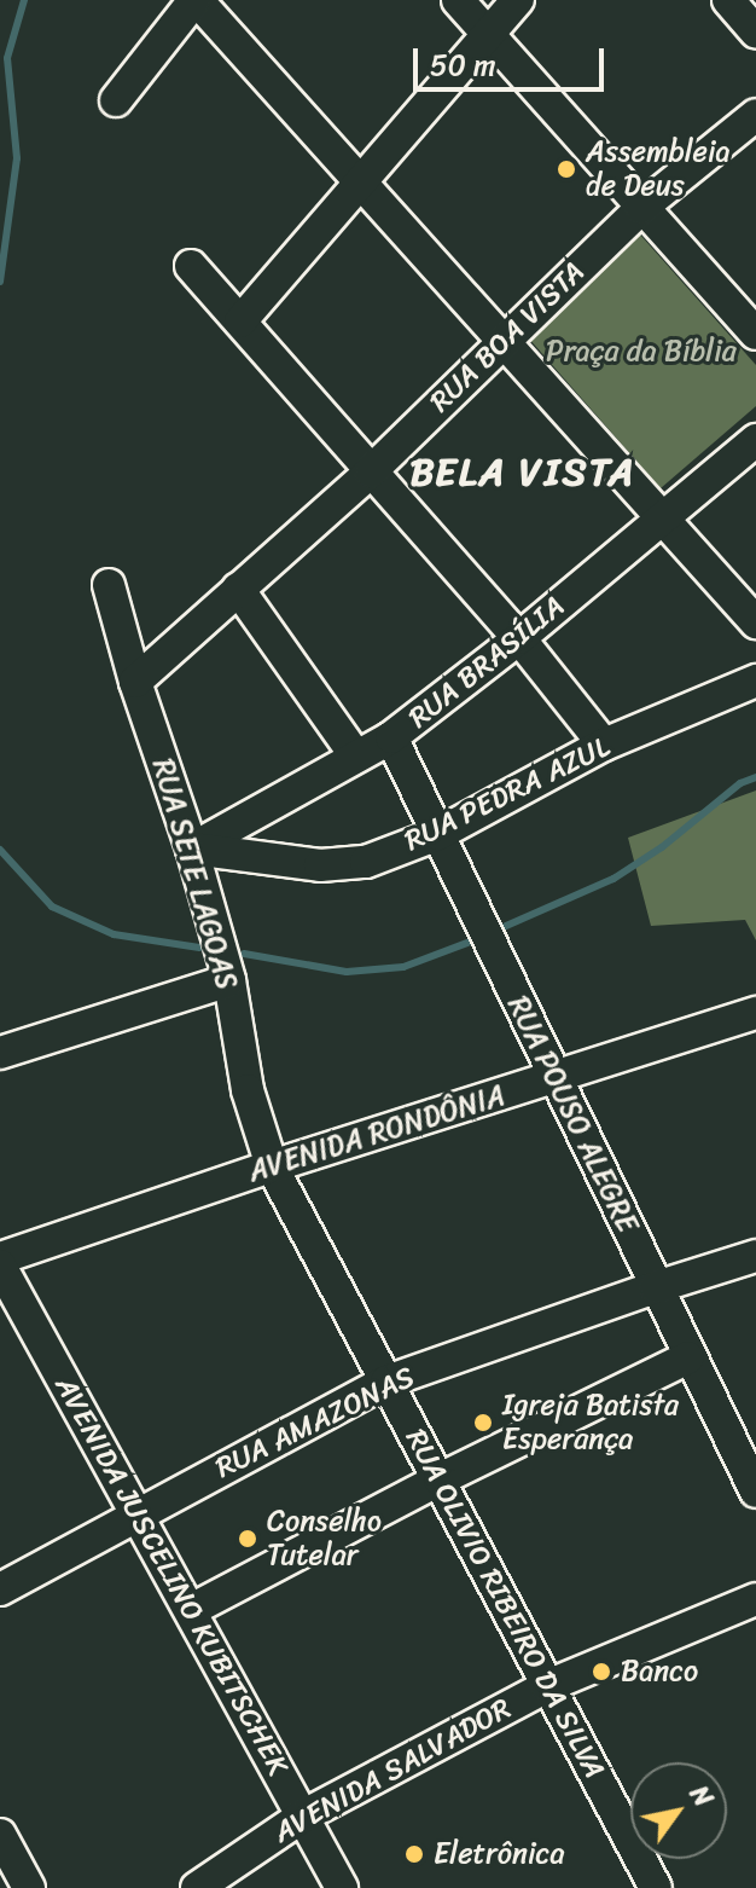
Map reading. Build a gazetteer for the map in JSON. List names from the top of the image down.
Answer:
{
  "streets": {
    "street": [
      "RUA BOA VISTA",
      "RUA BRASÍLIA",
      "RUA PEDRA AZUL",
      "RUA SETE LAGOAS",
      "RUA POUSO ALEGRE",
      "AVENIDA RONDÔNIA",
      "RUA AMAZONAS",
      "AVENIDA JUSCELINO KUBITSCHEK",
      "RUA OLIVIO RIBEIRO DA SILVA",
      "AVENIDA SALVADOR"
    ]
  },
  "crossings": [
    ["RUA BOA VISTA", "RUA SETE LAGOAS"],
    ["RUA BRASÍLIA", "RUA PEDRA AZUL"],
    ["RUA BRASÍLIA", "RUA SETE LAGOAS"],
    ["RUA BRASÍLIA", "RUA POUSO ALEGRE"],
    ["RUA PEDRA AZUL", "RUA SETE LAGOAS"],
    ["RUA PEDRA AZUL", "RUA POUSO ALEGRE"],
    ["RUA SETE LAGOAS", "AVENIDA RONDÔNIA"],
    ["RUA SETE LAGOAS", "RUA OLIVIO RIBEIRO DA SILVA"],
    ["RUA POUSO ALEGRE", "AVENIDA RONDÔNIA"],
    ["RUA POUSO ALEGRE", "RUA AMAZONAS"],
    ["AVENIDA RONDÔNIA", "AVENIDA JUSCELINO KUBITSCHEK"],
    ["AVENIDA RONDÔNIA", "RUA OLIVIO RIBEIRO DA SILVA"],
    ["RUA AMAZONAS", "AVENIDA JUSCELINO KUBITSCHEK"],
    ["RUA AMAZONAS", "RUA OLIVIO RIBEIRO DA SILVA"],
    ["AVENIDA JUSCELINO KUBITSCHEK", "AVENIDA SALVADOR"],
    ["RUA OLIVIO RIBEIRO DA SILVA", "AVENIDA SALVADOR"]
  ],
  "districts": ["BELA VISTA"],
  "parks": ["Praça da Bíblia"],
  "places": [
    "Assembleia de Deus",
    "Igreja Batista Esperança",
    "Conselho Tutelar",
    "Banco",
    "Eletrônica"
  ],
  "scale_bar": "50 m",
  "north": "top right"
}
